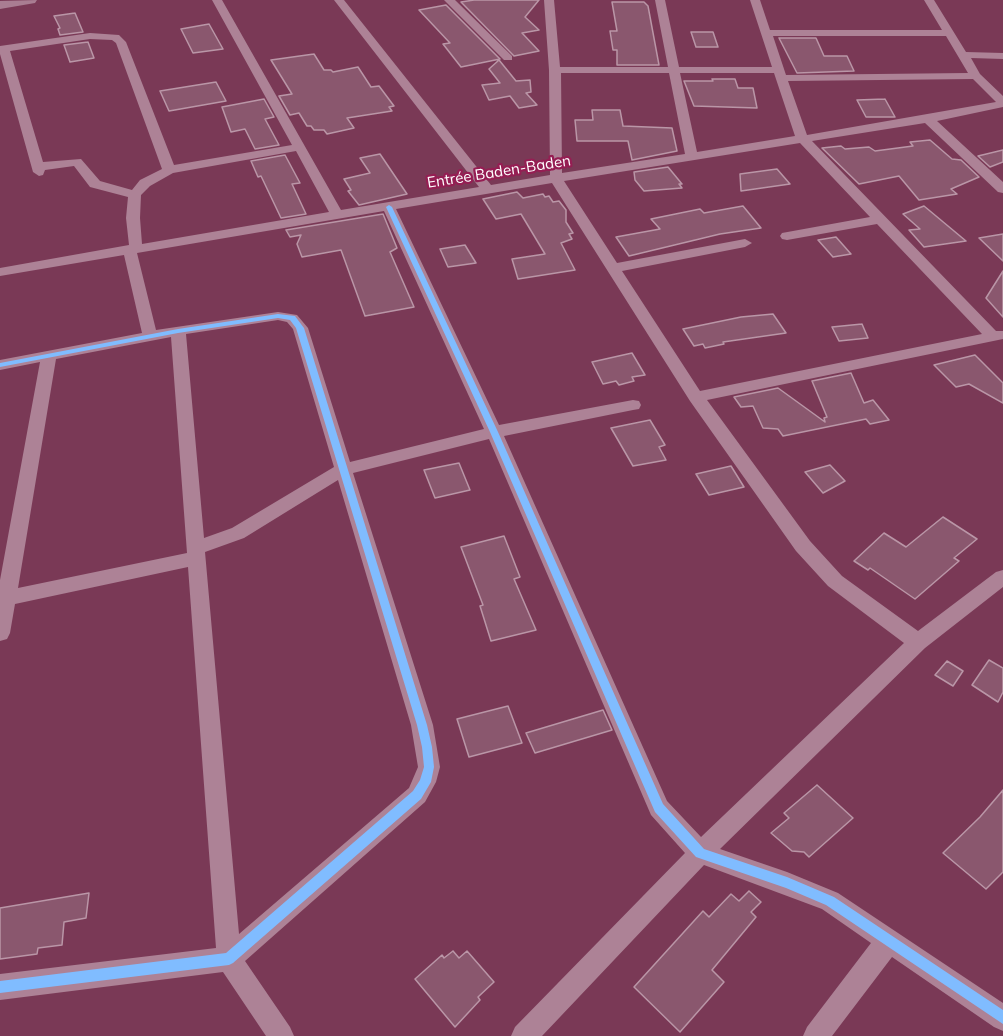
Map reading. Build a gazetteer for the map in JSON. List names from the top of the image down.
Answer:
{
  "streets": {
    "street": ["Entrée Baden-Baden"]
  }
}
